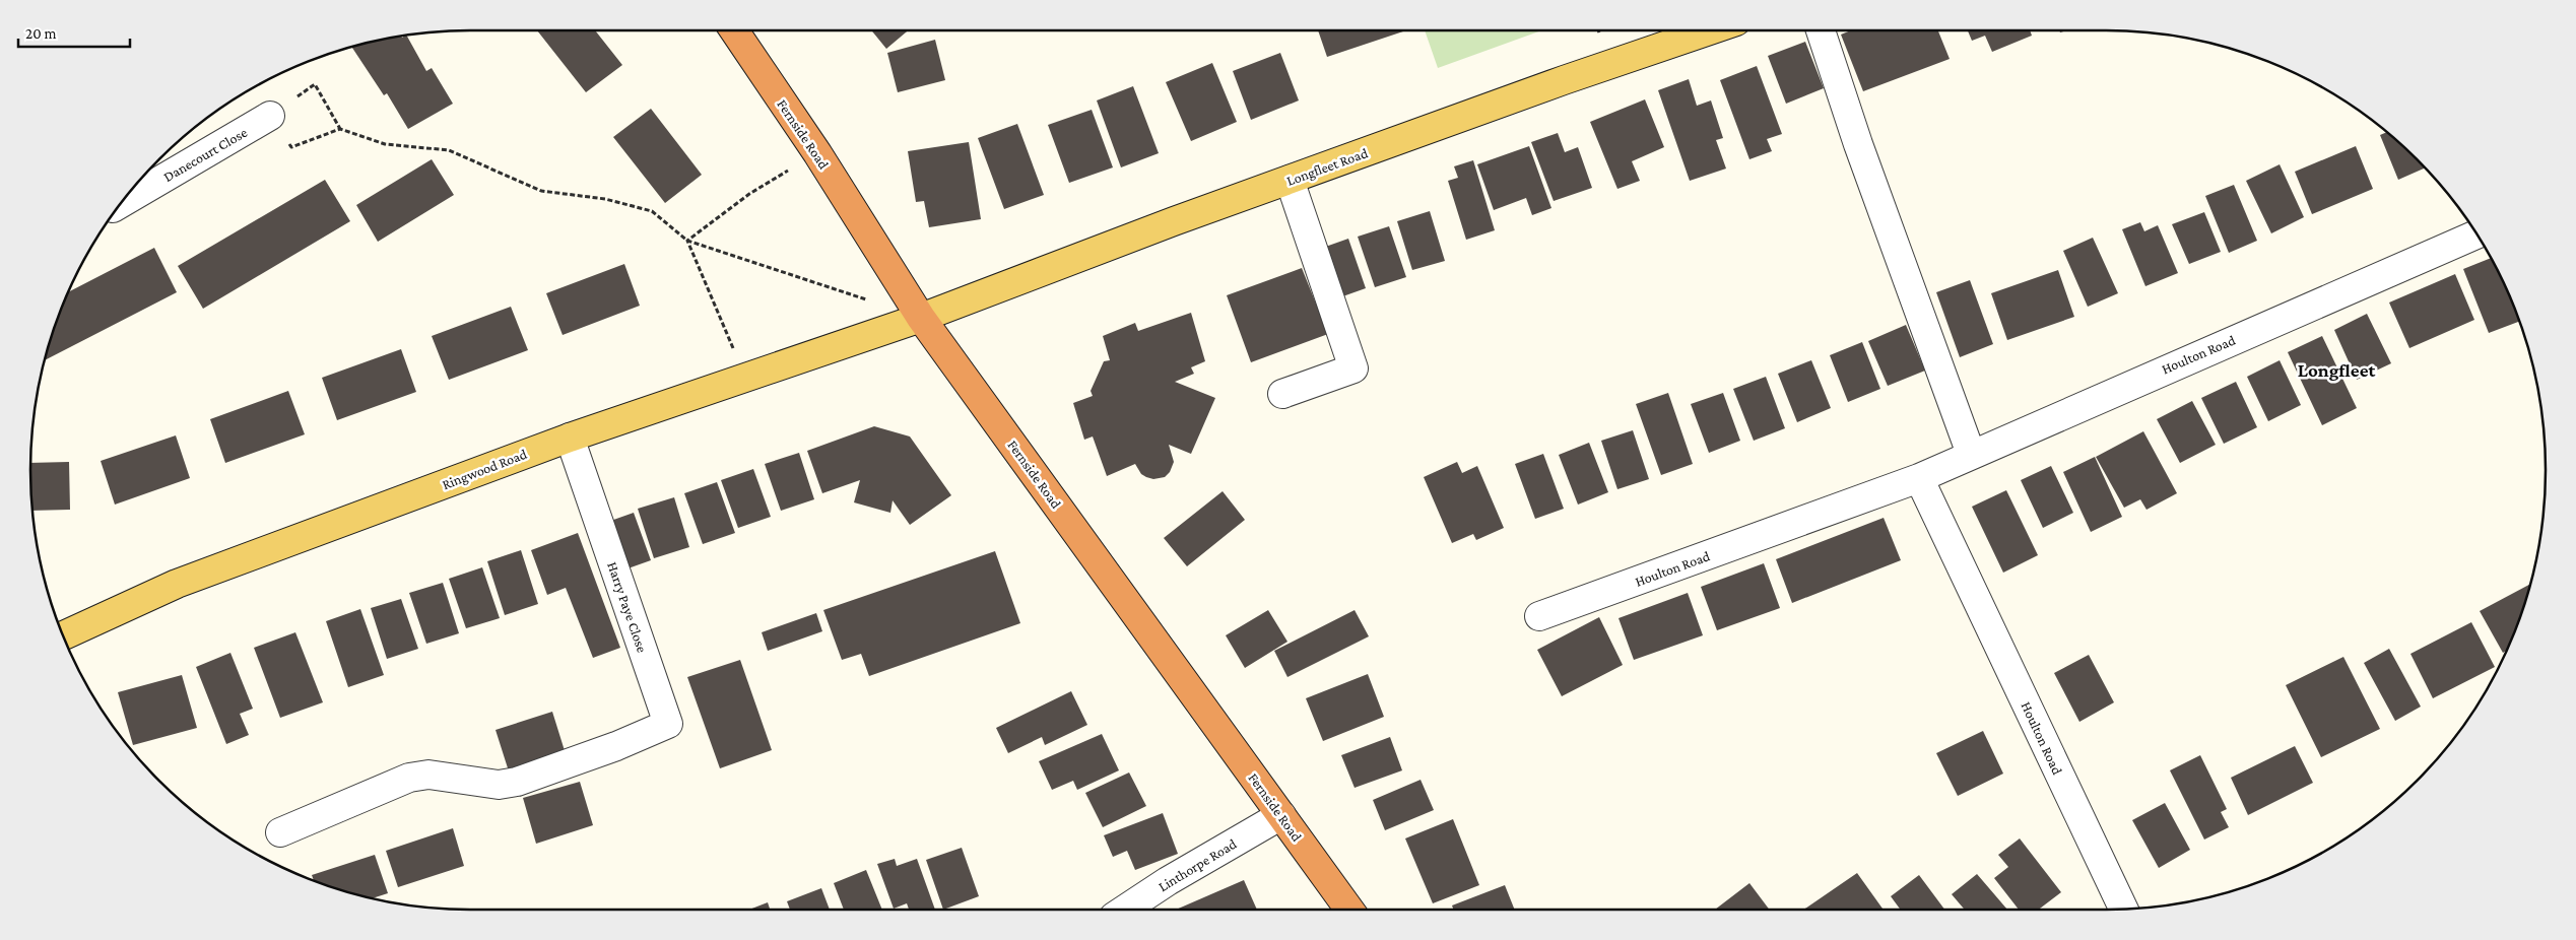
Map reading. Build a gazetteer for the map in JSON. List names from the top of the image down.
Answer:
{
  "streets": {
    "highway": ["Fernside Road"],
    "main road": ["Longfleet Road", "Ringwood Road"],
    "street": [
      "Danecourt Close",
      "Houlton Road",
      "Harry Paye Close",
      "Linthorpe Road"
    ]
  },
  "crossings": [
    ["Fernside Road", "Longfleet Road"],
    ["Fernside Road", "Ringwood Road"],
    ["Fernside Road", "Linthorpe Road"],
    ["Longfleet Road", "Ringwood Road"],
    ["Ringwood Road", "Harry Paye Close"]
  ],
  "districts": ["Longfleet"],
  "scale_bar": "20 m"
}
